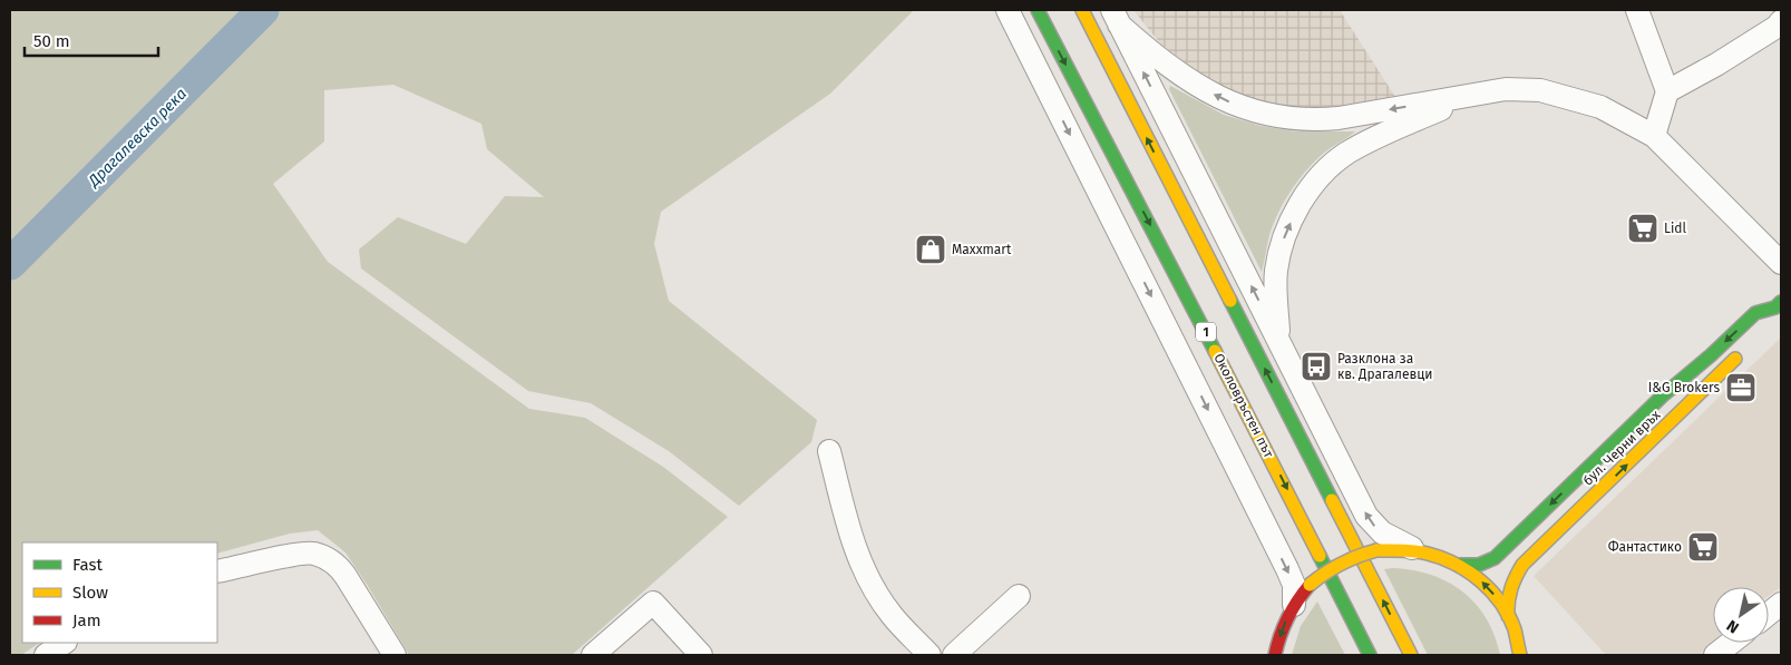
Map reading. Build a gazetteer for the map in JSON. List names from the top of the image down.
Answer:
{
  "streets": {
    "main road": ["1", "Околовръстен път", "бул. Черни връх"]
  },
  "water": ["Драгалевска река"],
  "places": {
    "supermarket": ["Lidl", "Фантастико"],
    "shop": ["Maxxmart"],
    "bus stop": ["Разклона за кв. Драгалевци"],
    "office": ["I&G Brokers"]
  },
  "legend": ["Fast", "Slow", "Jam"],
  "scale_bar": "50 m",
  "north": "bottom left"
}
